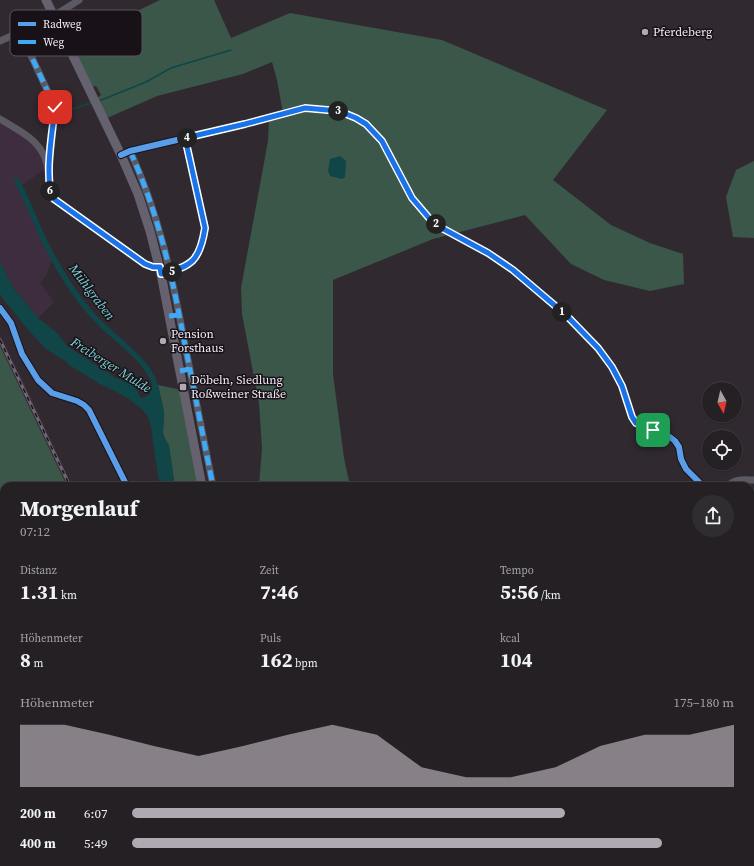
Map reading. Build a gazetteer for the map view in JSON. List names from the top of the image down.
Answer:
{
  "water": ["Mühlgraben", "Freiberger Mulde"],
  "places": {
    "other": ["Pferdeberg", "Pension Forsthaus"],
    "transit": ["Döbeln, Siedlung Roßweiner Straße"]
  },
  "legend": ["Radweg", "Weg"],
  "north": "bottom",
  "page": {
    "pins": [
      "3",
      "4",
      "6",
      "2",
      "5",
      "1"
    ],
    "heading": ["Morgenlauf", "07:12"],
    "stats": [
      ["Distanz", "1.31 km"],
      ["Zeit", "7:46"],
      ["Tempo", "5:56 /km"],
      ["Höhenmeter", "8 m"],
      ["Puls", "162 bpm"],
      ["kcal", "104"]
    ],
    "chart": ["Höhenmeter", "175–180 m"],
    "list": [
      {
        "name": "200 m",
        "note": "6:07"
      },
      {
        "name": "400 m",
        "note": "5:49"
      }
    ]
  }
}
